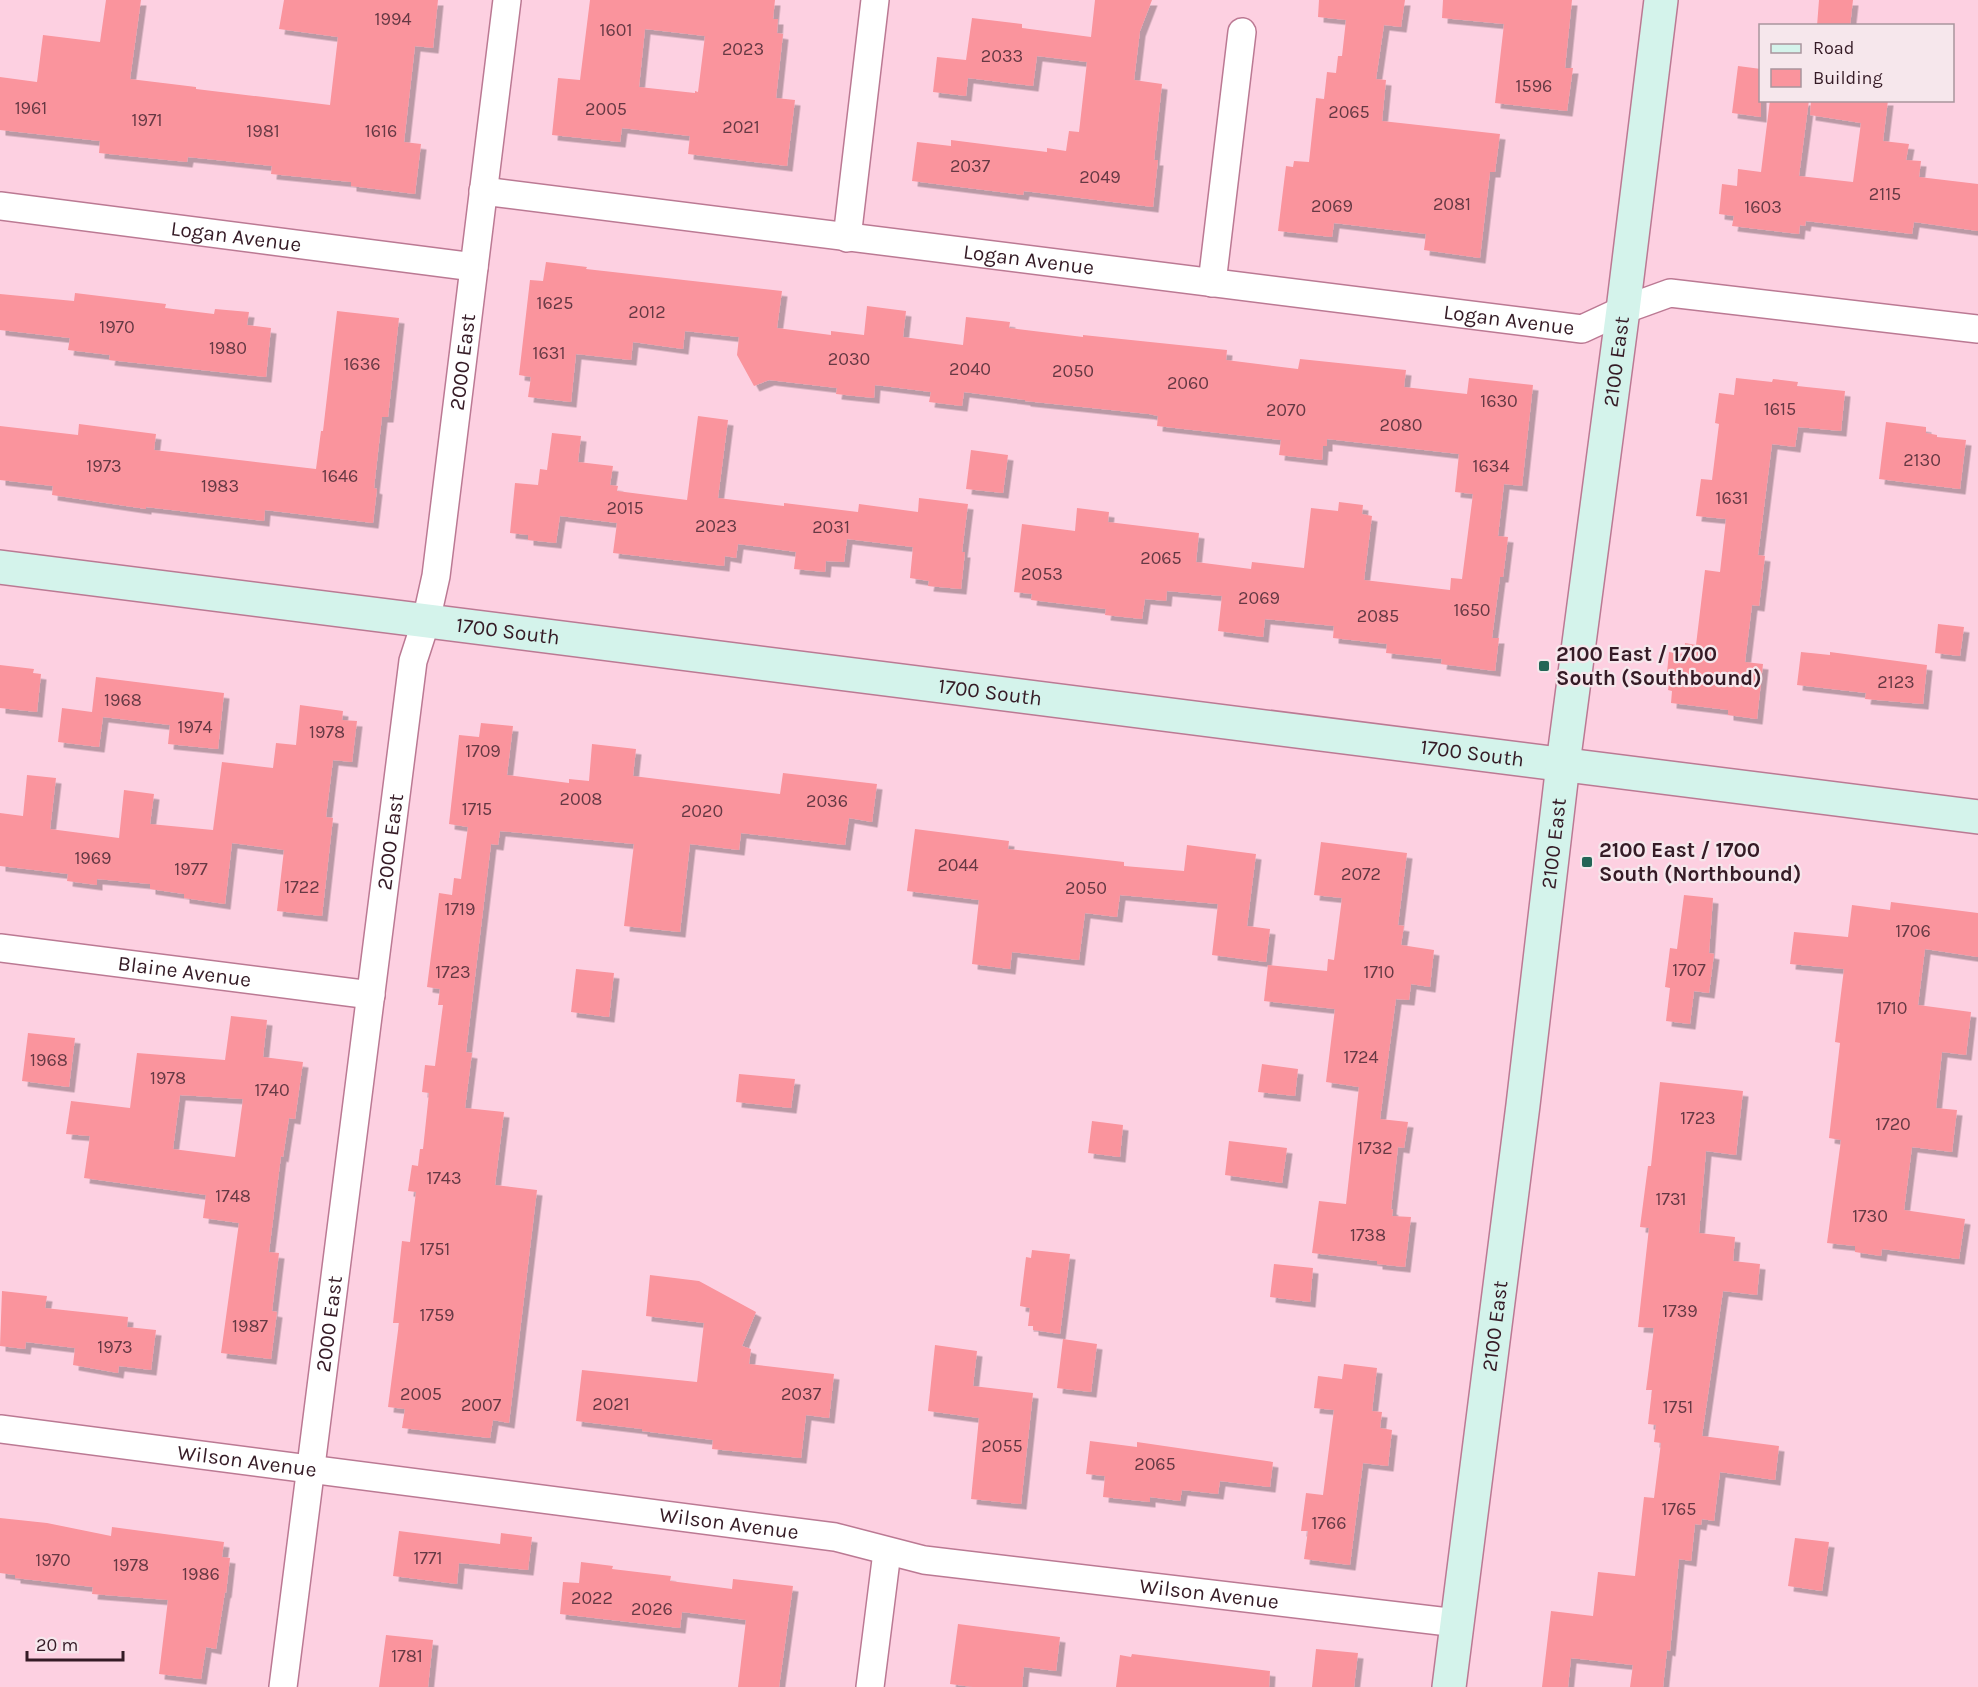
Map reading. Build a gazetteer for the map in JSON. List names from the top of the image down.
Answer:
{
  "streets": {
    "street": [
      "Logan Avenue",
      "2100 East",
      "2000 East",
      "1700 South",
      "Blaine Avenue",
      "Wilson Avenue"
    ]
  },
  "crossings": [
    ["Logan Avenue", "2100 East"],
    ["Logan Avenue", "2000 East"],
    ["2100 East", "1700 South"],
    ["2100 East", "Wilson Avenue"],
    ["2000 East", "1700 South"],
    ["2000 East", "Blaine Avenue"],
    ["2000 East", "Wilson Avenue"]
  ],
  "places": {
    "transit": ["2100 East / 1700 South (Southbound)", "2100 East / 1700 South (Northbound)"]
  },
  "house_numbers": [
    "1994",
    "1601",
    "2023",
    "2033",
    "1596",
    "1961",
    "2005",
    "2065",
    "1971",
    "2021",
    "1981",
    "1616",
    "2037",
    "2049",
    "2115",
    "2081",
    "2069",
    "1603",
    "1625",
    "2012",
    "1970",
    "1980",
    "1631",
    "2030",
    "1636",
    "2040",
    "2050",
    "2060",
    "1630",
    "1615",
    "2070",
    "2080",
    "2130",
    "1973",
    "1634",
    "1646",
    "1983",
    "1631",
    "2015",
    "2023",
    "2031",
    "2065",
    "2053",
    "2069",
    "1650",
    "2085",
    "2123",
    "1968",
    "1974",
    "1978",
    "1709",
    "2008",
    "2036",
    "1715",
    "2020",
    "1969",
    "2044",
    "1977",
    "2072",
    "1722",
    "2050",
    "1719",
    "1706",
    "1707",
    "1723",
    "1710",
    "1710",
    "1724",
    "1968",
    "1978",
    "1740",
    "1723",
    "1720",
    "1732",
    "1743",
    "1748",
    "1731",
    "1730",
    "1738",
    "1751",
    "1739",
    "1759",
    "1987",
    "1973",
    "2005",
    "2037",
    "2021",
    "2007",
    "1751",
    "2055",
    "2065",
    "1765",
    "1766",
    "1771",
    "1970",
    "1978",
    "1986",
    "2022",
    "2026",
    "1781"
  ],
  "legend": ["Road", "Building"],
  "scale_bar": "20 m"
}
